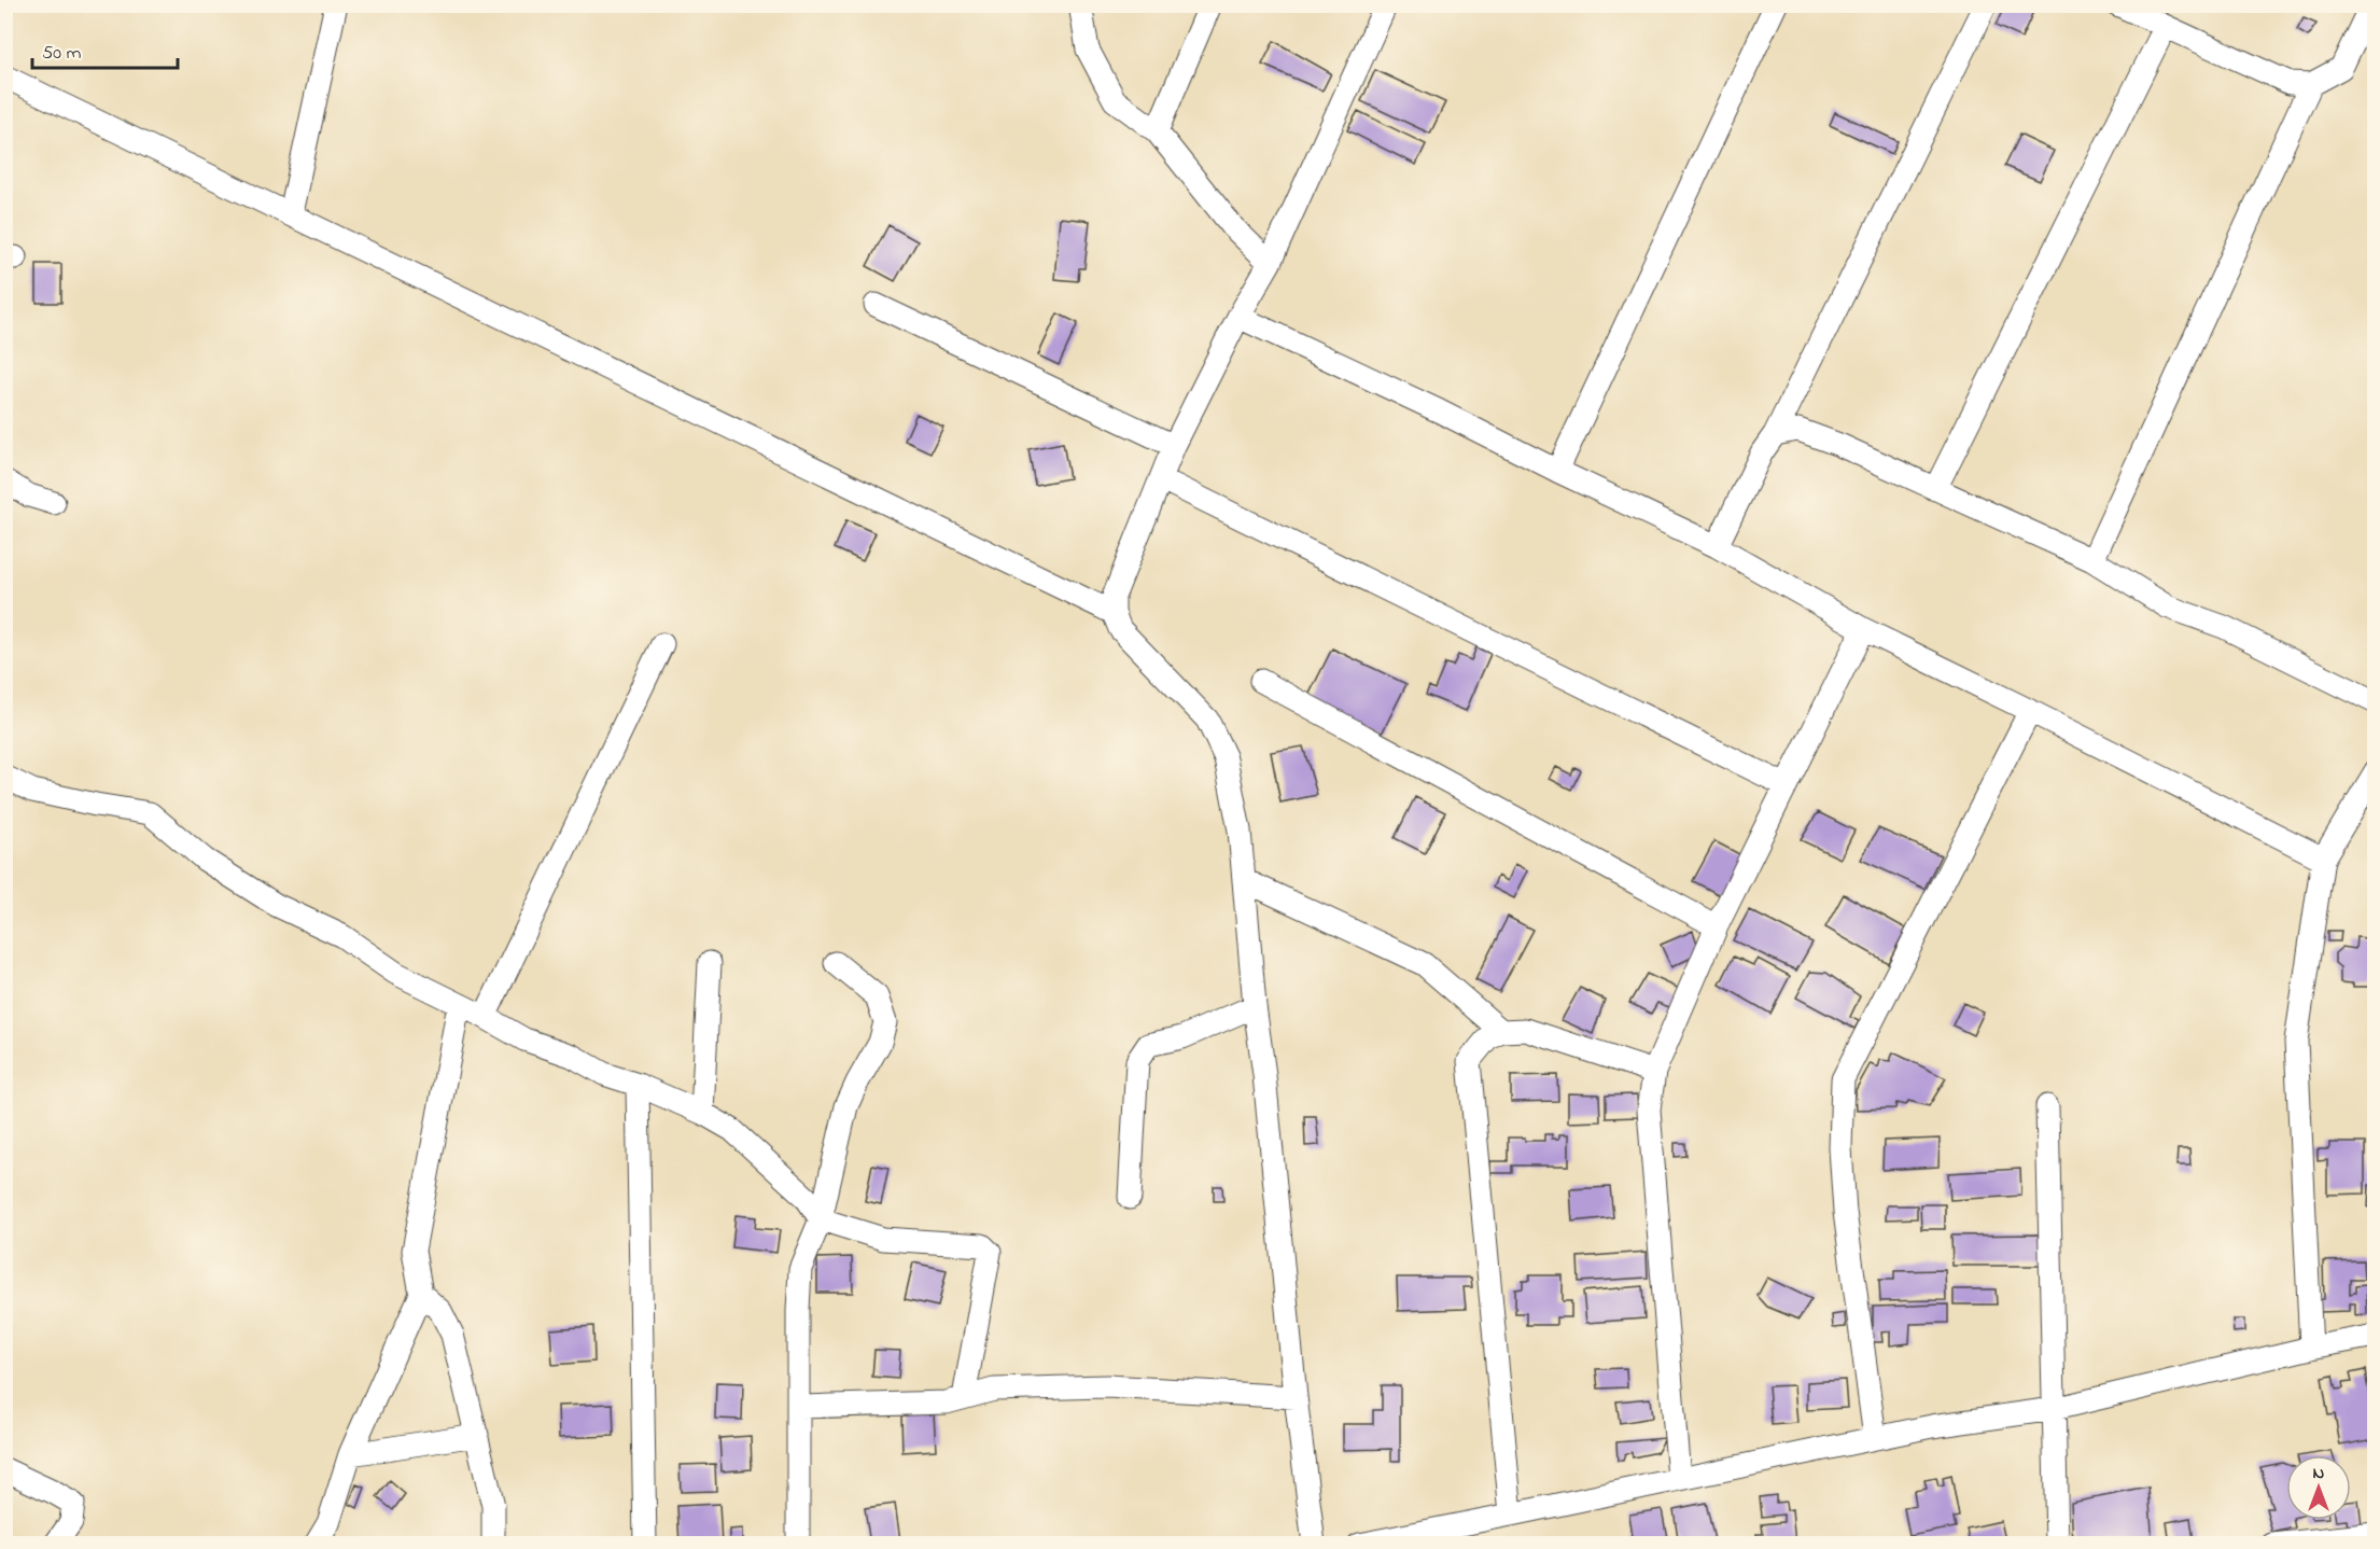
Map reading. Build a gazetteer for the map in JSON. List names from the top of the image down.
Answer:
{
  "scale_bar": "50 m",
  "north": "top"
}
